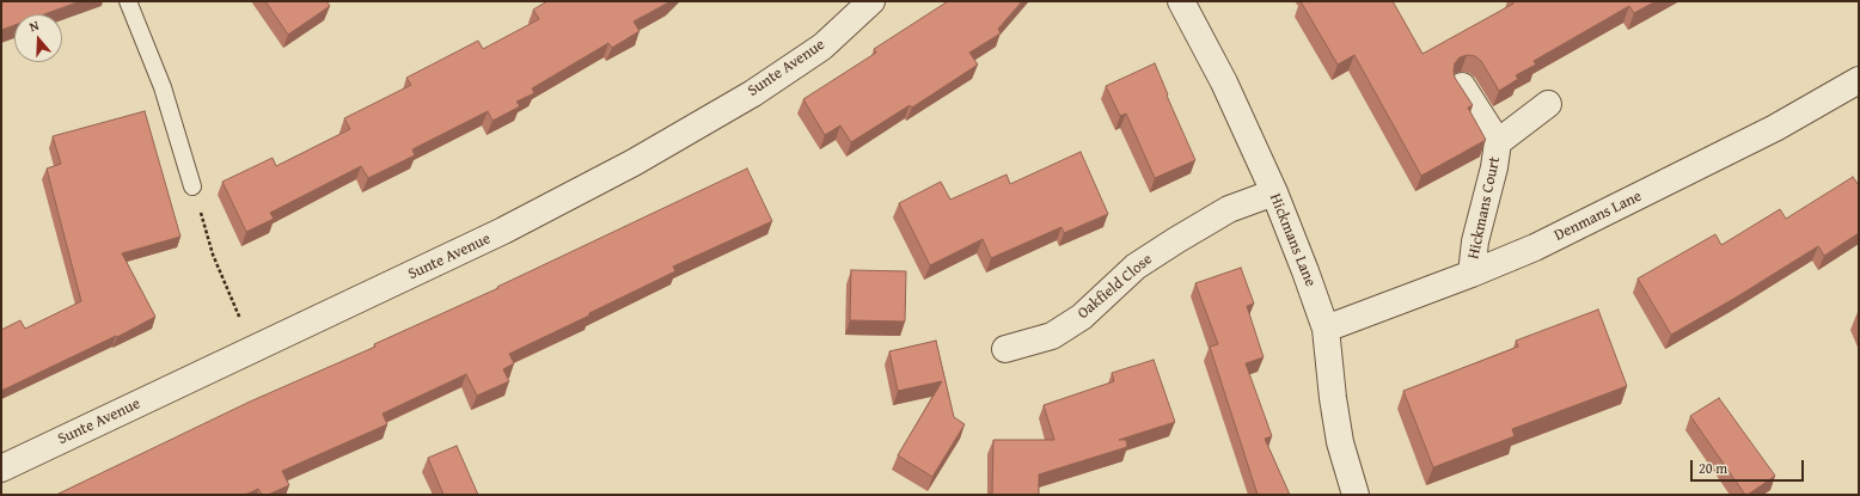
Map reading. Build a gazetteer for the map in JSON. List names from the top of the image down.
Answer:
{
  "streets": {
    "street": [
      "Sunte Avenue",
      "Hickmans Court",
      "Denmans Lane",
      "Hickmans Lane",
      "Oakfield Close"
    ]
  },
  "crossings": [
    ["Hickmans Court", "Denmans Lane"],
    ["Denmans Lane", "Hickmans Lane"],
    ["Hickmans Lane", "Oakfield Close"]
  ],
  "scale_bar": "20 m",
  "north": "top"
}
